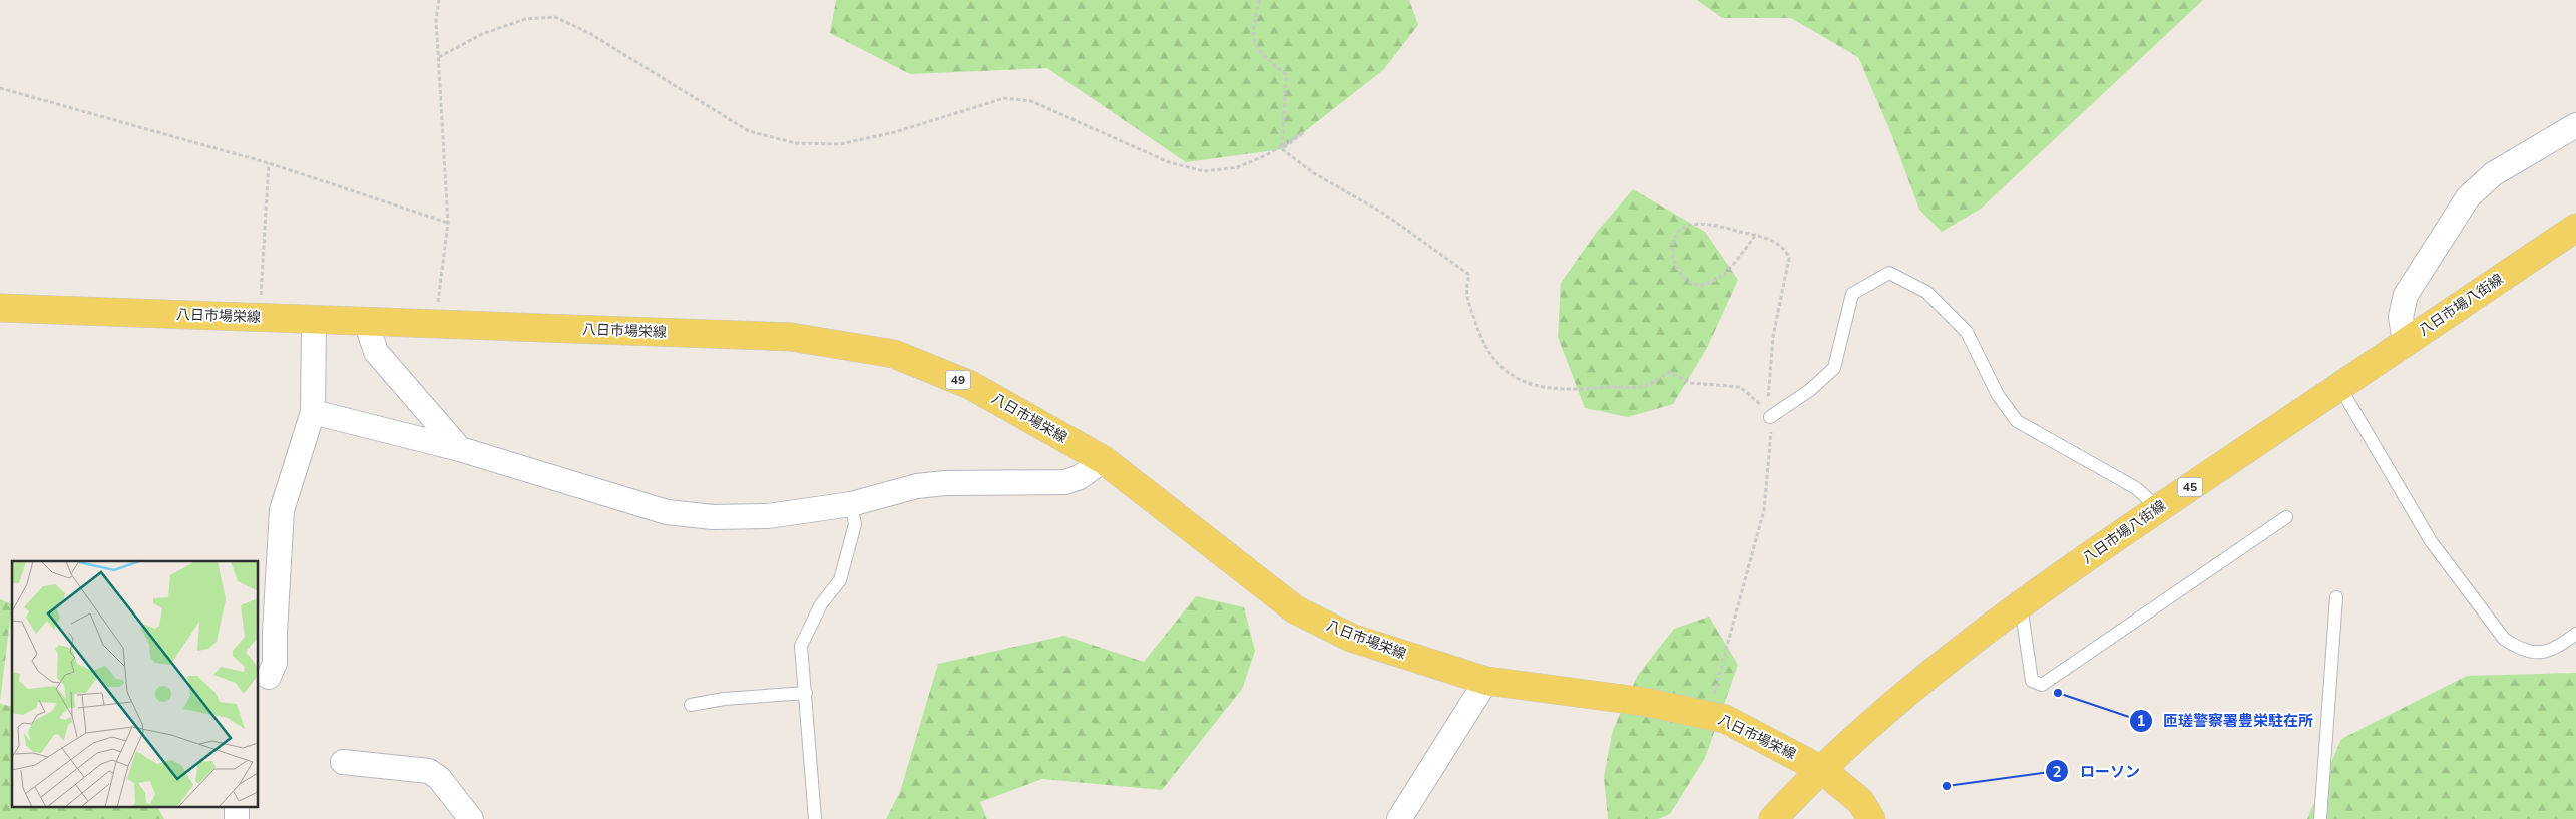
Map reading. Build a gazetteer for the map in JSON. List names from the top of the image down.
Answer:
{
  "streets": {
    "main road": [
      "八日市場八街線",
      "八日市場栄線",
      "49",
      "45"
    ]
  },
  "crossings": [
    ["八日市場八街線", "八日市場栄線"]
  ],
  "places": ["匝瑳警察署豊栄駐在所", "ローソン"]
}
